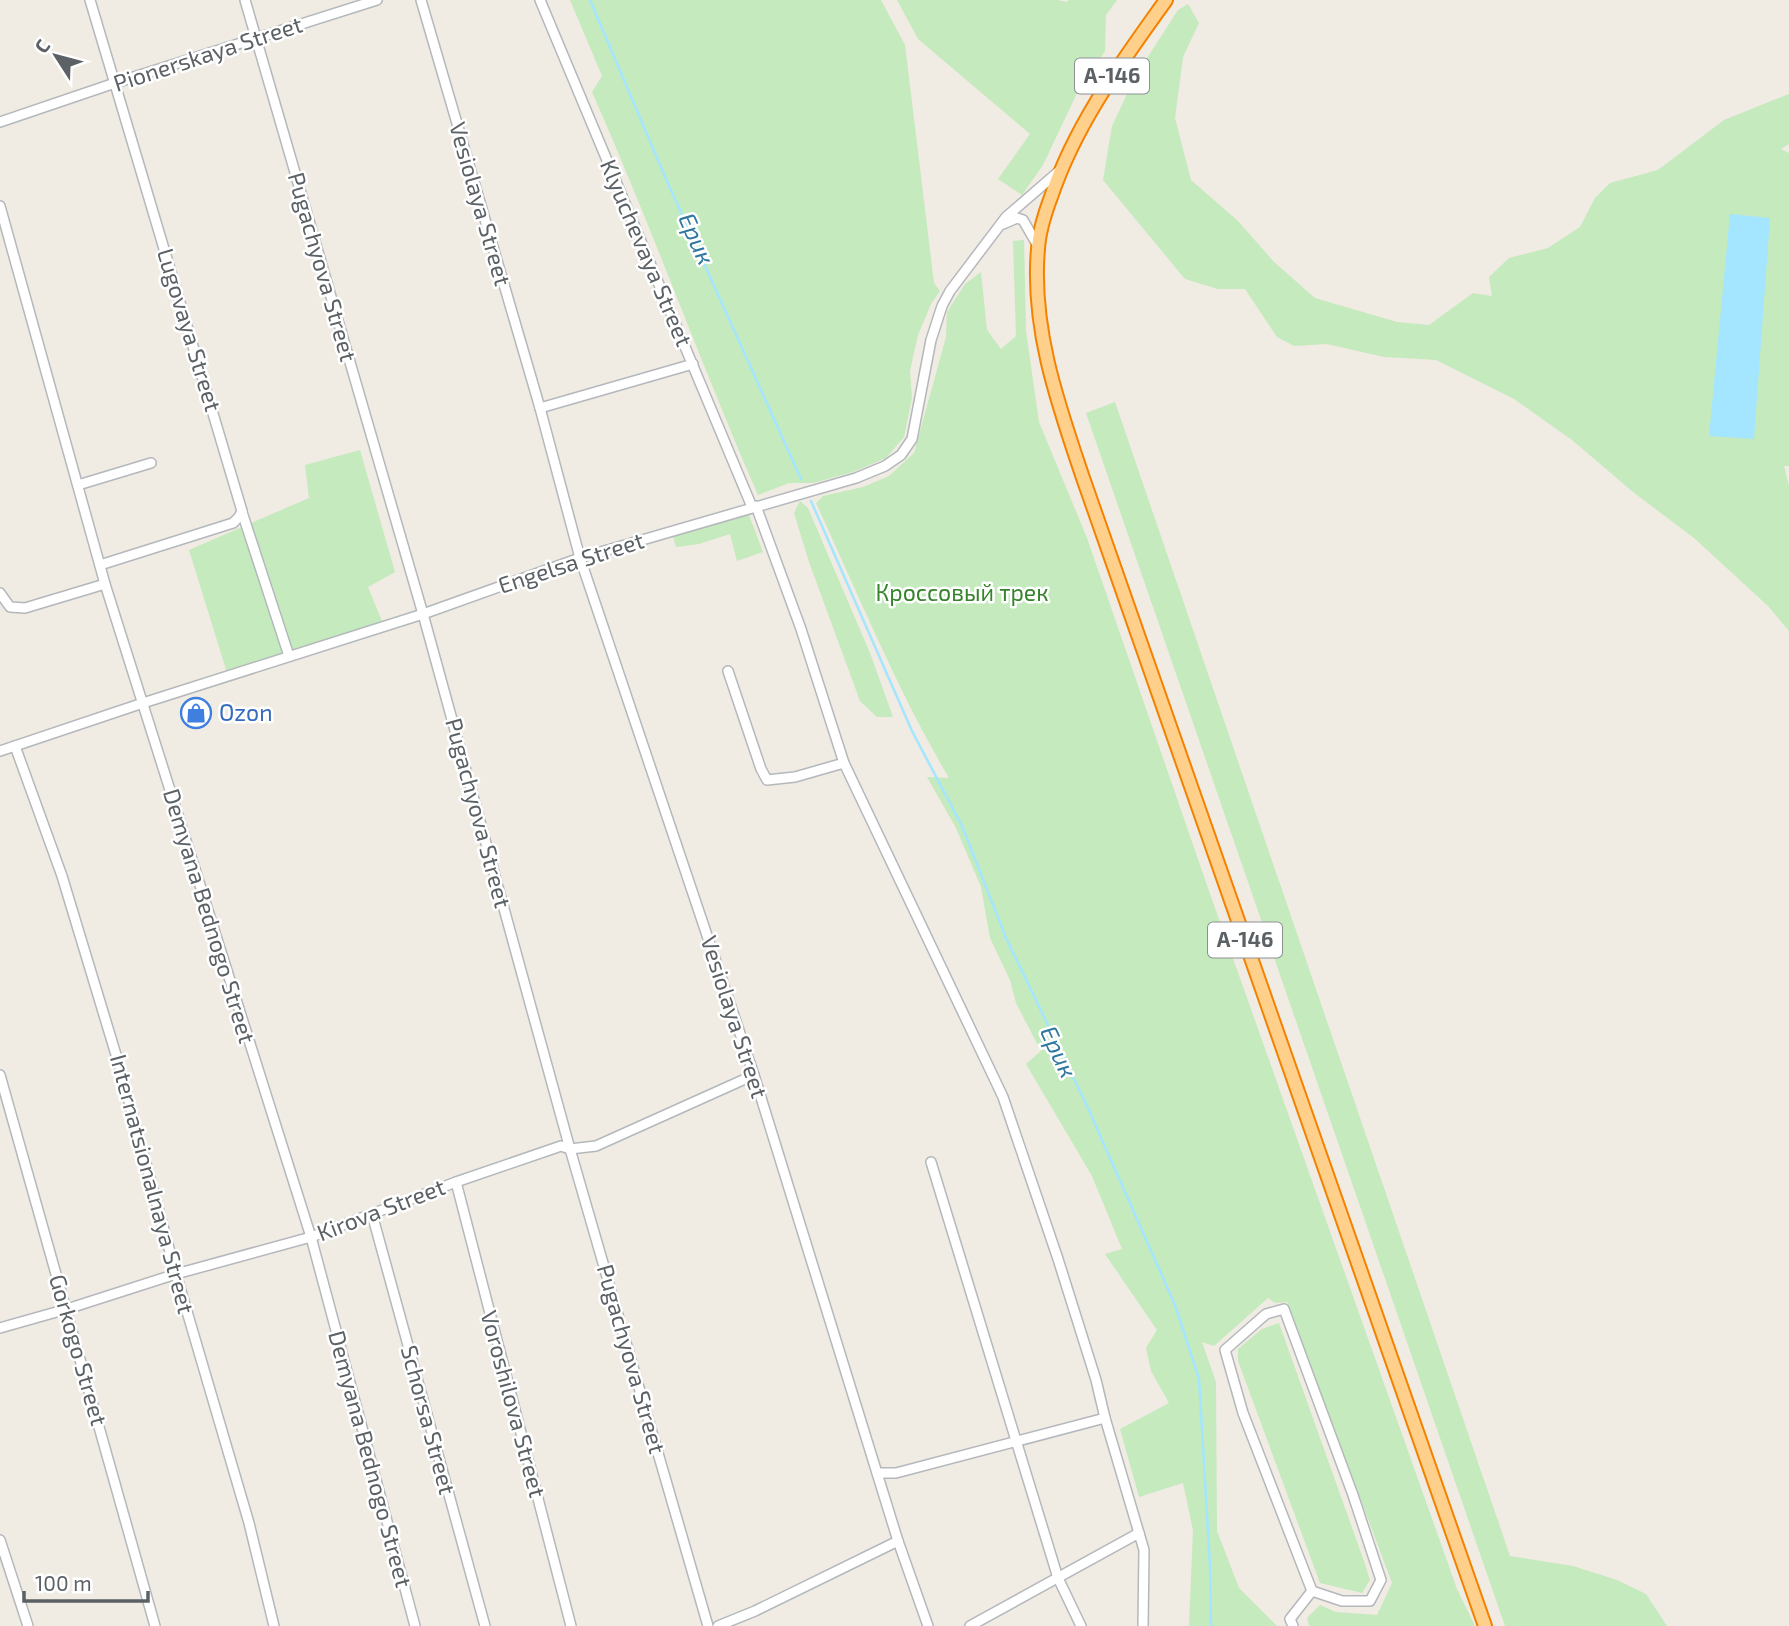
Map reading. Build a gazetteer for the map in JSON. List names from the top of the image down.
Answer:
{
  "streets": {
    "highway": ["А-146"],
    "street": [
      "Pionerskaya Street",
      "Vesiolaya Street",
      "Klyuchevaya Street",
      "Pugachyova Street",
      "Lugovaya Street",
      "Engelsa Street",
      "Demyana Bednogo Street",
      "Internatsionalnaya Street",
      "Kirova Street",
      "Gorkogo Street",
      "Voroshilova Street",
      "Schorsa Street"
    ]
  },
  "crossings": [
    ["Pionerskaya Street", "Pugachyova Street"],
    ["Pionerskaya Street", "Lugovaya Street"],
    ["А-146", "Engelsa Street"],
    ["Vesiolaya Street", "Engelsa Street"],
    ["Vesiolaya Street", "Kirova Street"],
    ["Klyuchevaya Street", "Engelsa Street"],
    ["Pugachyova Street", "Engelsa Street"],
    ["Pugachyova Street", "Kirova Street"],
    ["Lugovaya Street", "Engelsa Street"],
    ["Engelsa Street", "Demyana Bednogo Street"],
    ["Engelsa Street", "Internatsionalnaya Street"],
    ["Demyana Bednogo Street", "Kirova Street"],
    ["Internatsionalnaya Street", "Kirova Street"],
    ["Kirova Street", "Gorkogo Street"],
    ["Kirova Street", "Voroshilova Street"],
    ["Kirova Street", "Schorsa Street"]
  ],
  "water": ["Ерик"],
  "parks": ["Кроссовый трек"],
  "places": {
    "shop": ["Ozon"]
  },
  "scale_bar": "100 m",
  "north": "top left"
}
